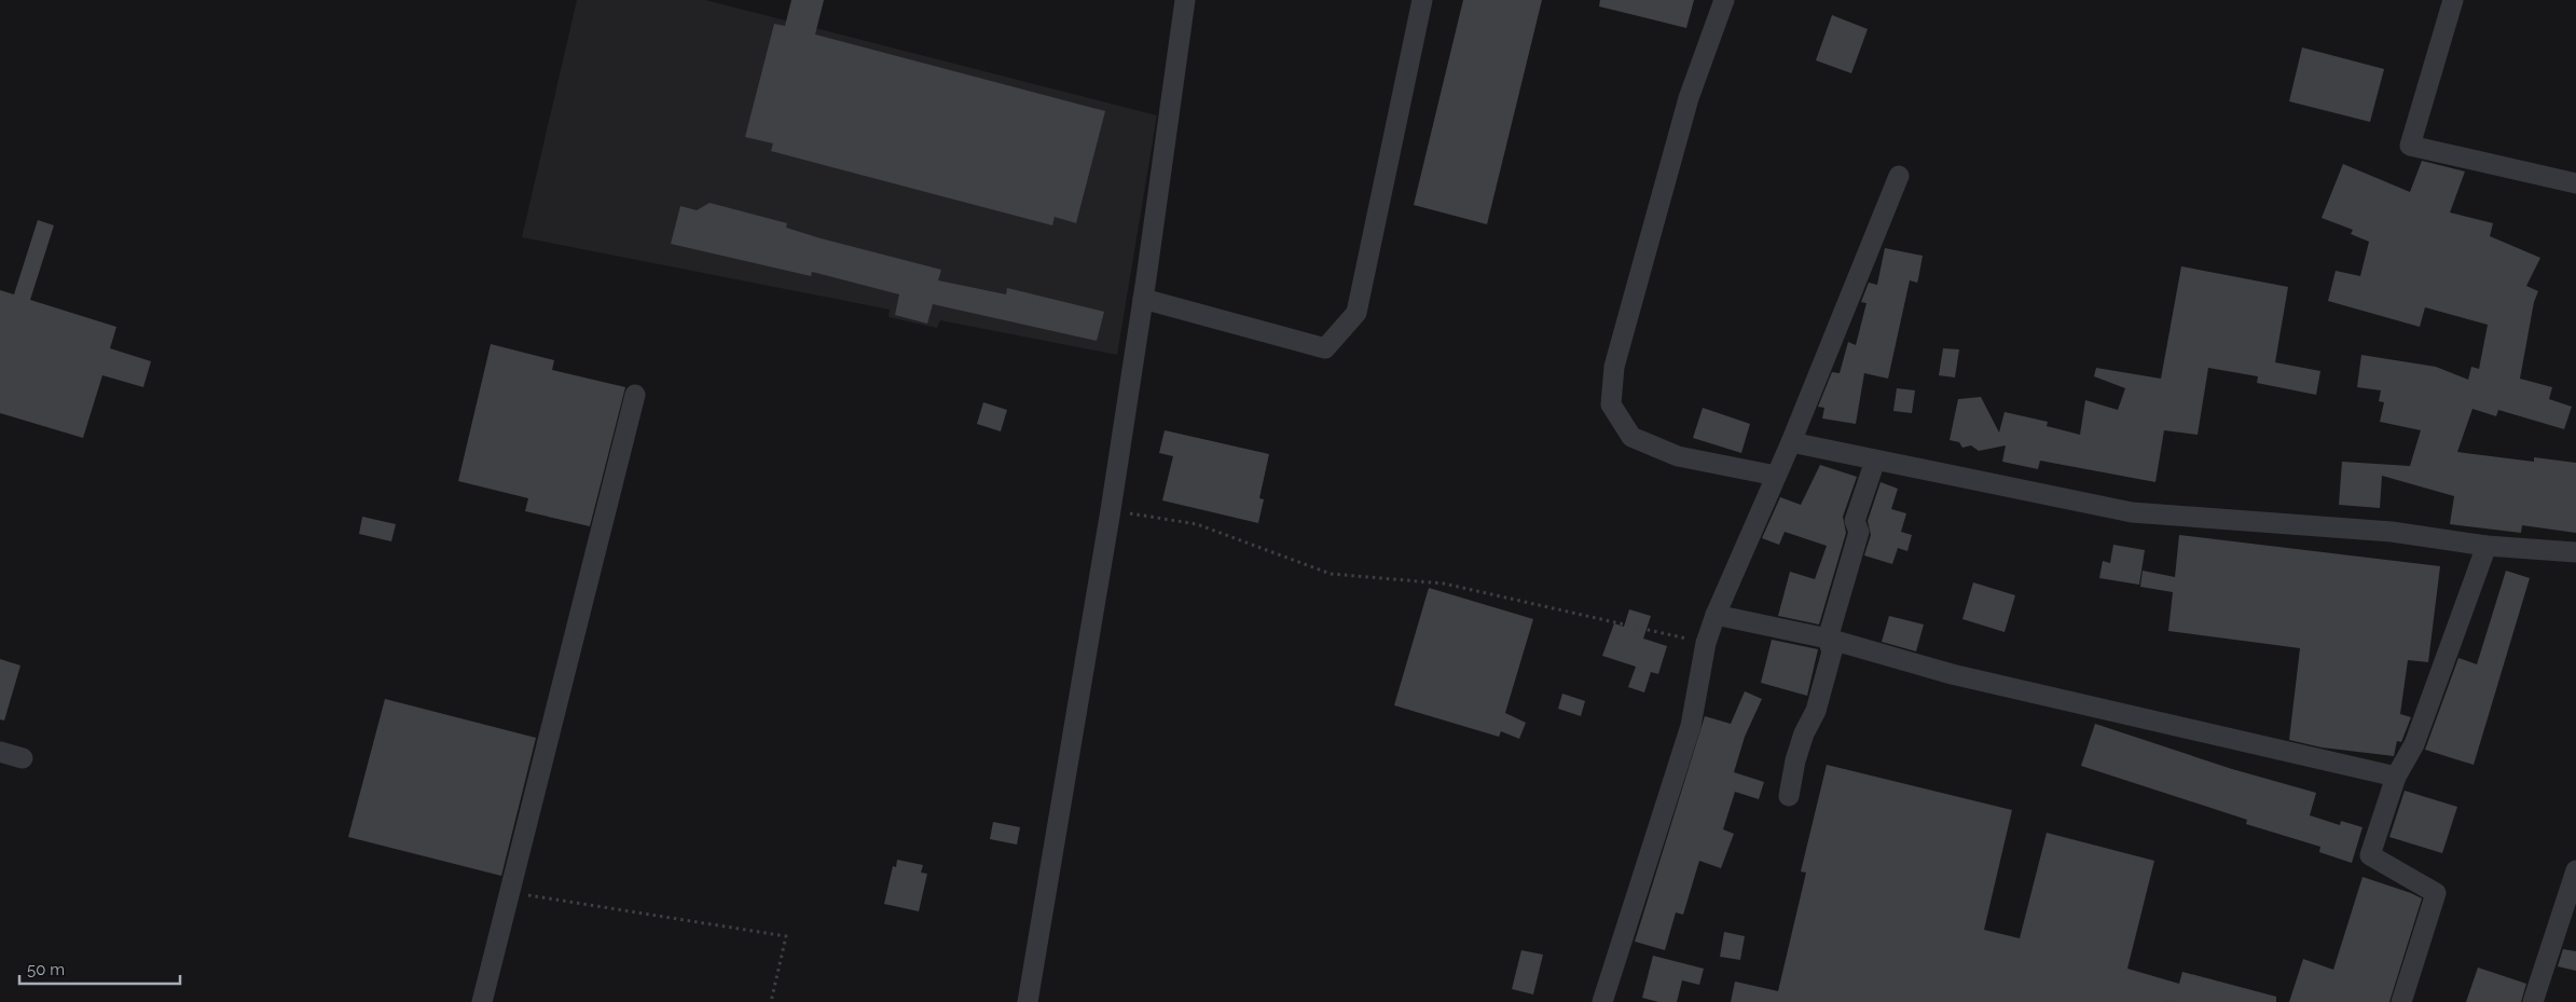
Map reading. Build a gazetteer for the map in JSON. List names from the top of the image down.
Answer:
{
  "scale_bar": "50 m"
}
